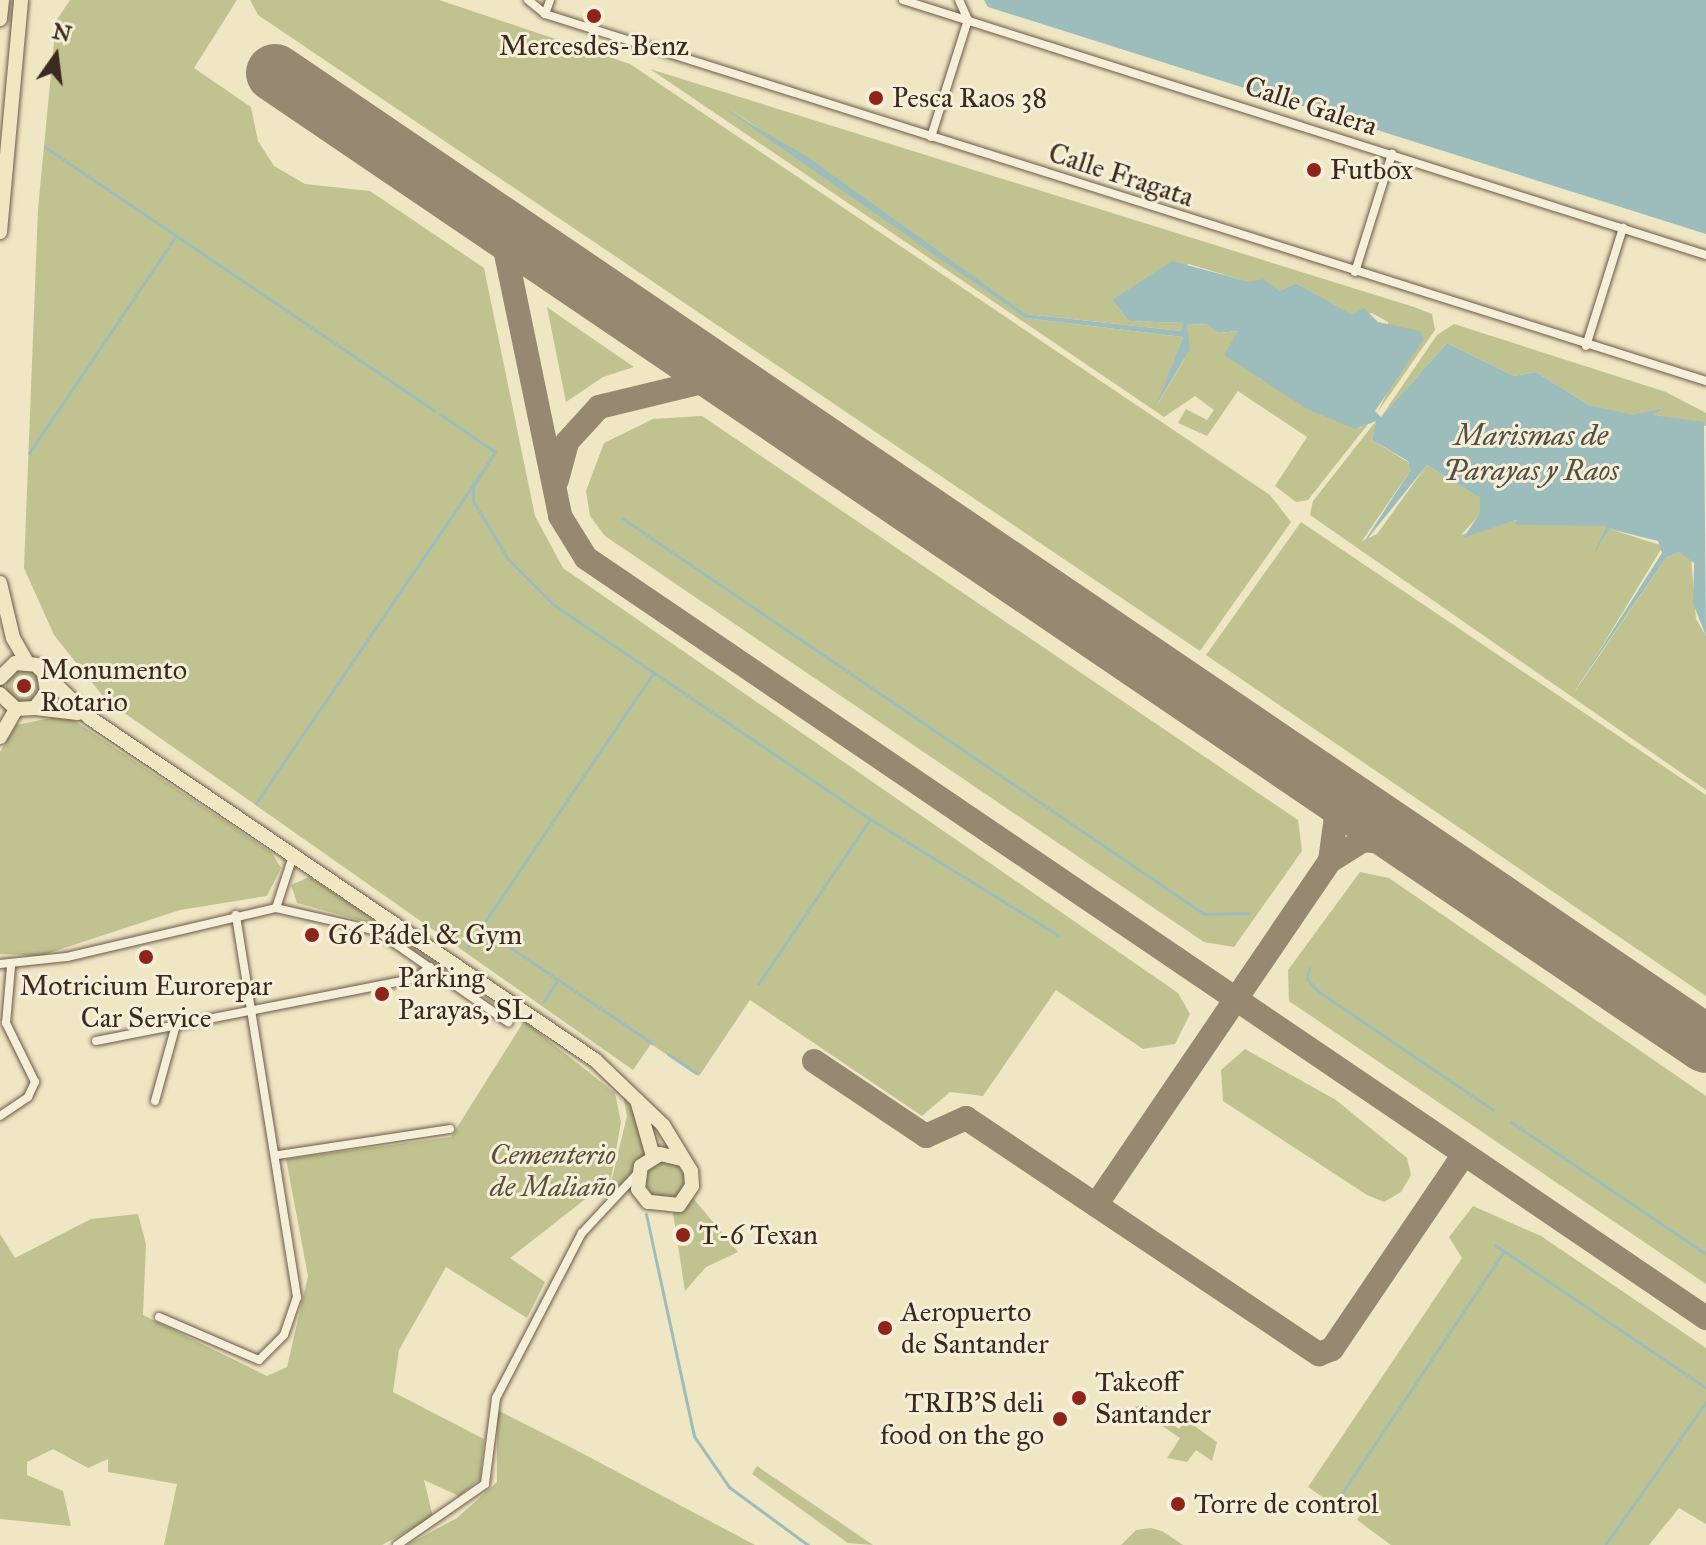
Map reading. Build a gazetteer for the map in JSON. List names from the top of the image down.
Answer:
{
  "streets": {
    "street": ["Calle Galera", "Calle Fragata"]
  },
  "water": ["Marismas de Parayas y Raos"],
  "parks": ["Cementerio de Maliaño"],
  "places": [
    "Mercesdes-Benz",
    "Pesca Raos 38",
    "Futbox",
    "Monumento Rotario",
    "G6 Pádel & Gym",
    "Motricium Eurorepar Car Service",
    "Parking Parayas, SL",
    "T-6 Texan",
    "Aeropuerto de Santander",
    "Takeoff Santander",
    "TRIB'S deli food on the go",
    "Torre de control"
  ],
  "north": "top"
}
